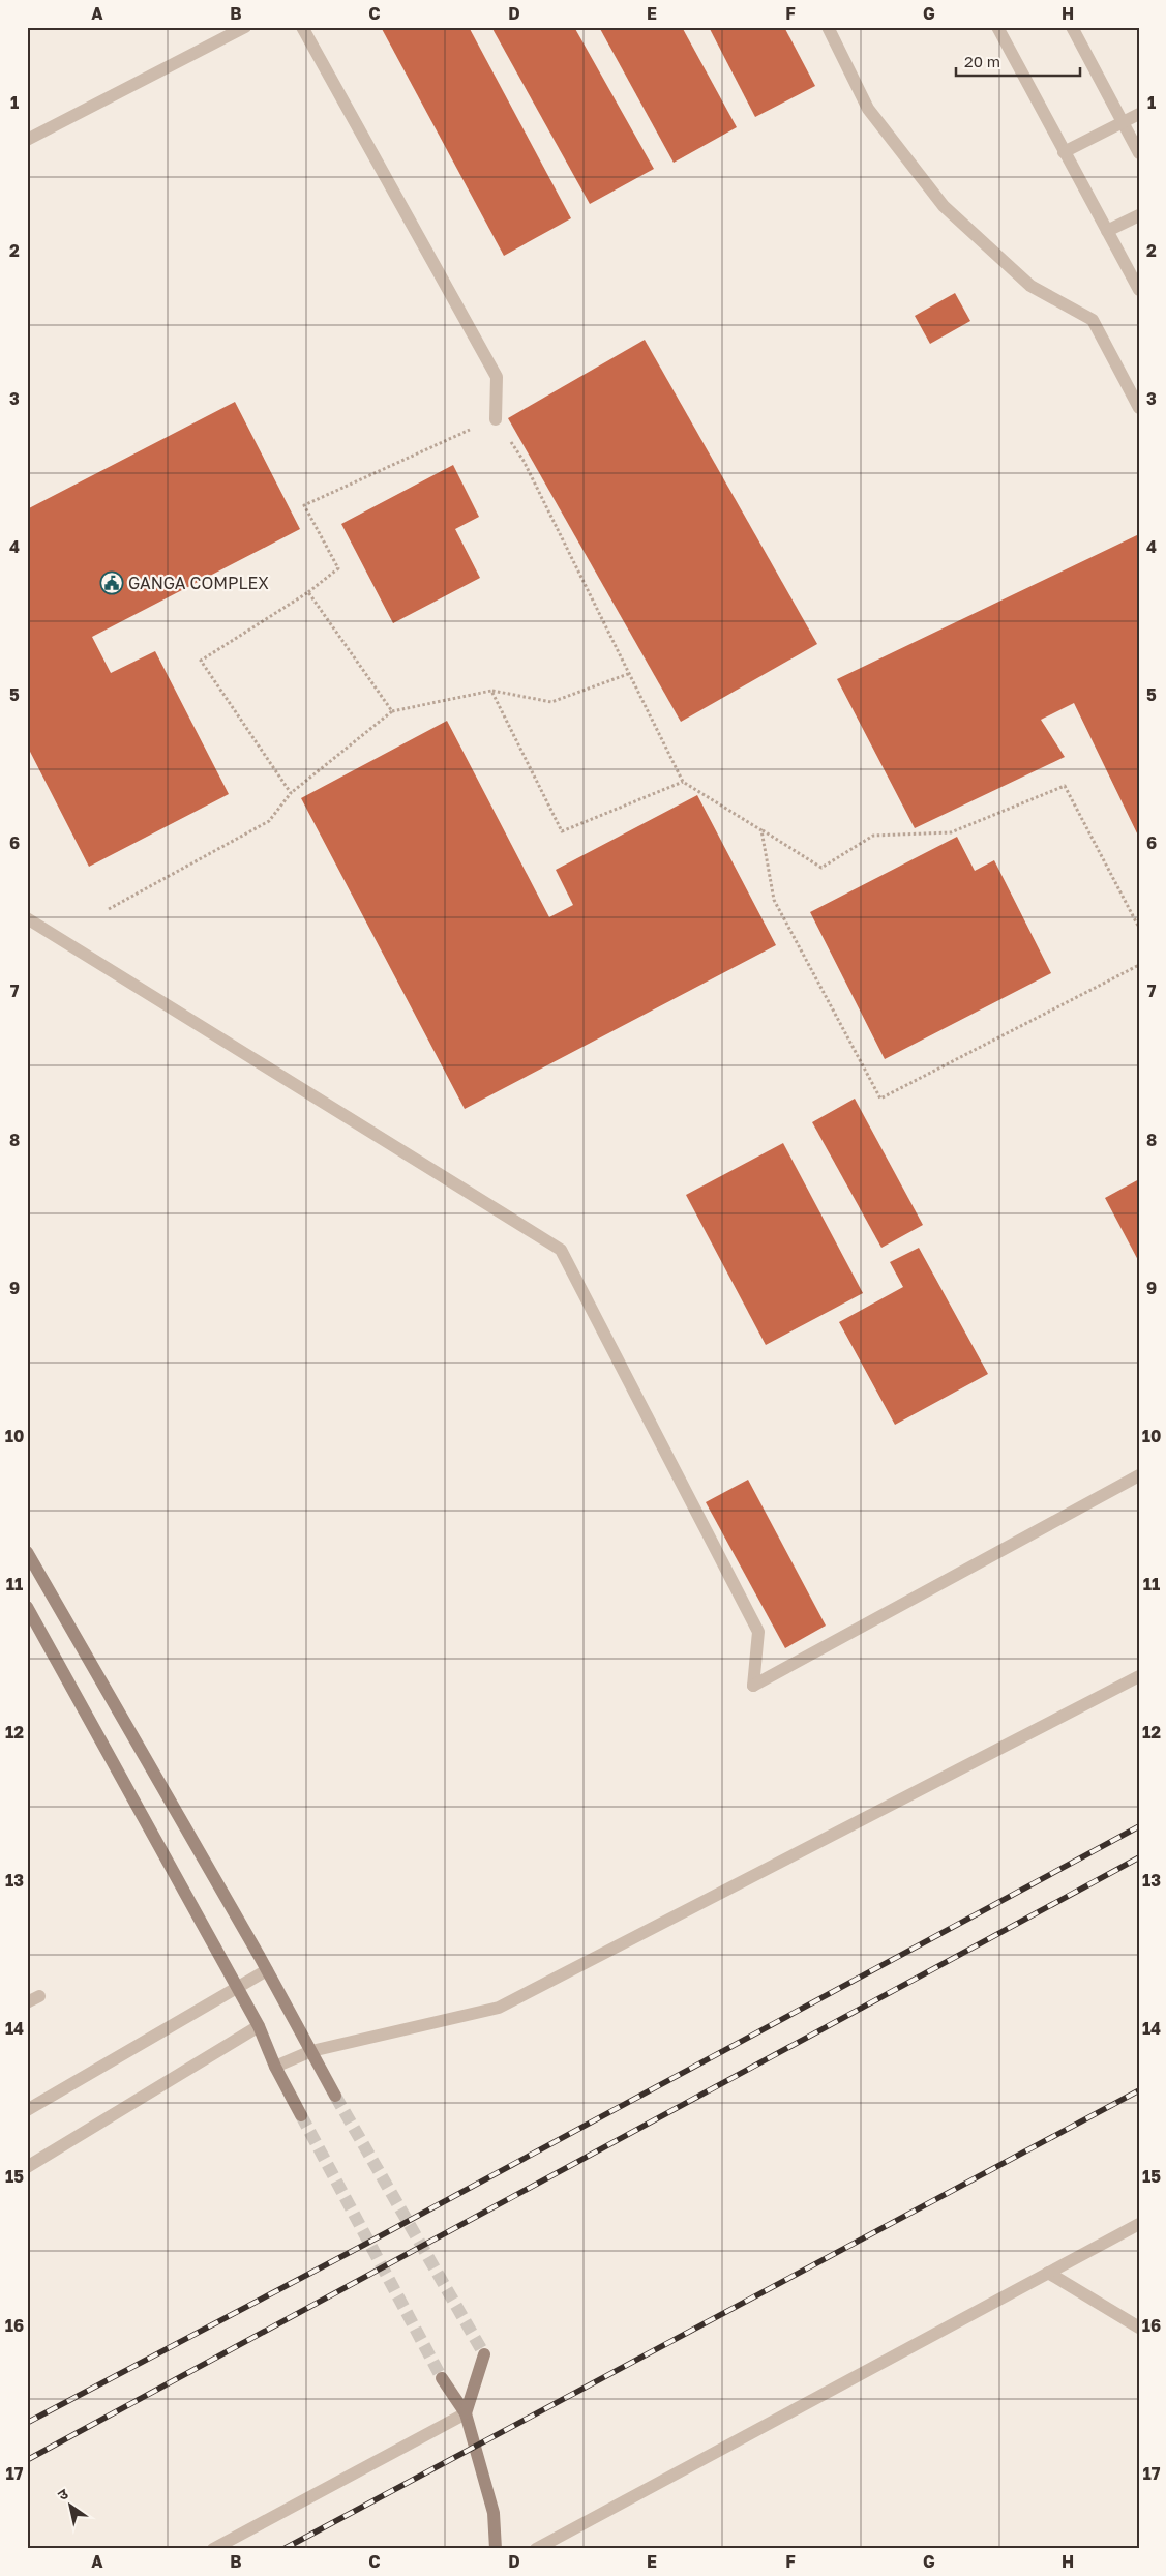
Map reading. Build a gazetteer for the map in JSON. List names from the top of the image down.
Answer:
{
  "places": {
    "public building": ["GANGA COMPLEX"]
  },
  "scale_bar": "20 m",
  "north": "top left",
  "grid": {
    "columns": [
      "A",
      "B",
      "C",
      "D",
      "E",
      "F",
      "G",
      "H"
    ],
    "rows": [
      "1",
      "2",
      "3",
      "4",
      "5",
      "6",
      "7",
      "8",
      "9",
      "10",
      "11",
      "12",
      "13",
      "14",
      "15",
      "16",
      "17"
    ]
  }
}
